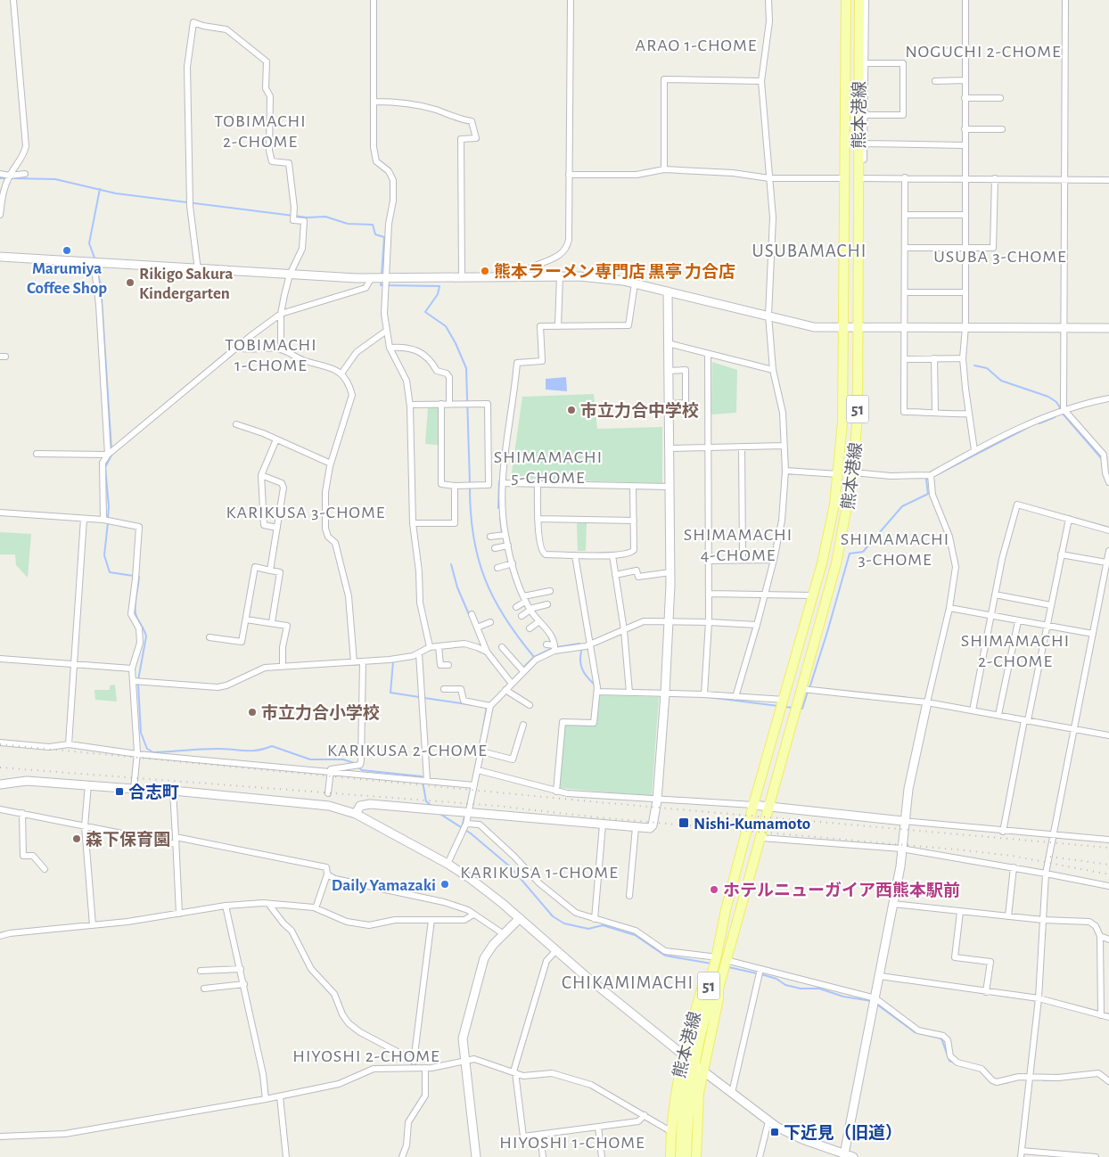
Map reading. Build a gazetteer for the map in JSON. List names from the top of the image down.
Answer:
{
  "streets": {
    "main road": ["熊本港線", "51"]
  },
  "districts": [
    "ARAO 1-CHOME",
    "NOGUCHI 2-CHOME",
    "TOBIMACHI 2-CHOME",
    "USUBAMACHI",
    "USUBA 3-CHOME",
    "TOBIMACHI 1-CHOME",
    "SHIMAMACHI 5-CHOME",
    "KARIKUSA 3-CHOME",
    "SHIMAMACHI 4-CHOME",
    "SHIMAMACHI 3-CHOME",
    "SHIMAMACHI 2-CHOME",
    "KARIKUSA 2-CHOME",
    "KARIKUSA 1-CHOME",
    "CHIKAMIMACHI",
    "HIYOSHI 2-CHOME",
    "HIYOSHI 1-CHOME"
  ],
  "places": {
    "other": [
      "Marumiya Coffee Shop",
      "熊本ラーメン専門店 黒亭 力合店",
      "Rikigo Sakura Kindergarten",
      "市立力合中学校",
      "市立力合小学校",
      "森下保育園",
      "Daily Yamazaki",
      "ホテルニューガイア西熊本駅前"
    ],
    "transit": ["合志町", "Nishi-Kumamoto", "下近見（旧道）"]
  }
}
